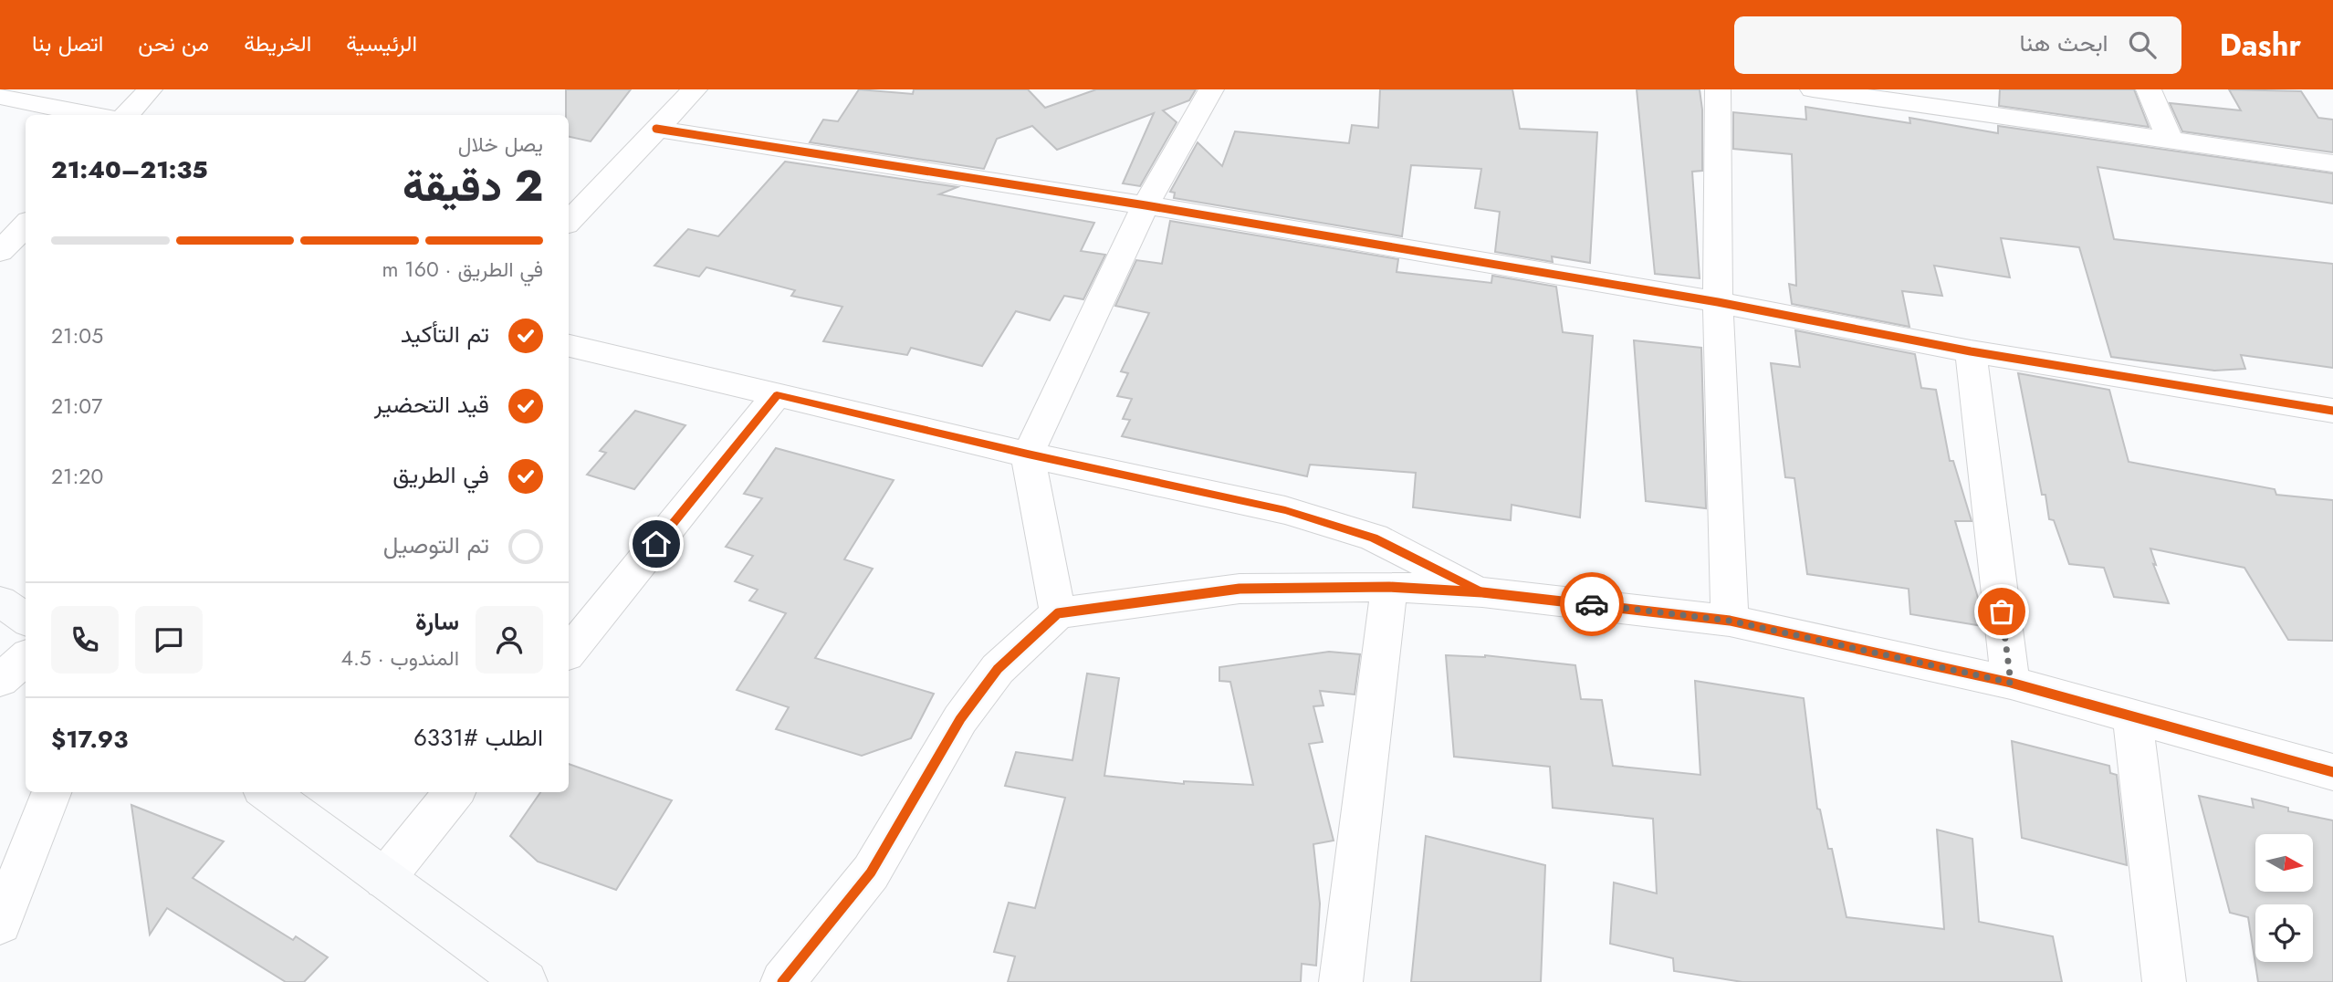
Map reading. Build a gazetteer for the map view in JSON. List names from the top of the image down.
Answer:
{
  "north": "right",
  "page": {
    "header": "Dashr",
    "search": "ابحث هنا",
    "nav": [
      "الرئيسية",
      "الخريطة",
      "من نحن",
      "اتصل بنا"
    ],
    "heading": ["2 دقيقة", "يصل خلال", "21:35–21:40"],
    "panel": [
      "سارة",
      "المندوب · 4.5",
      "الطلب #6331",
      "$17.93"
    ],
    "bar": "في الطريق · 160 m",
    "list": [
      ["تم التأكيد", "21:05"],
      ["قيد التحضير", "21:07"],
      ["في الطريق", "21:20"],
      "تم التوصيل"
    ]
  }
}
